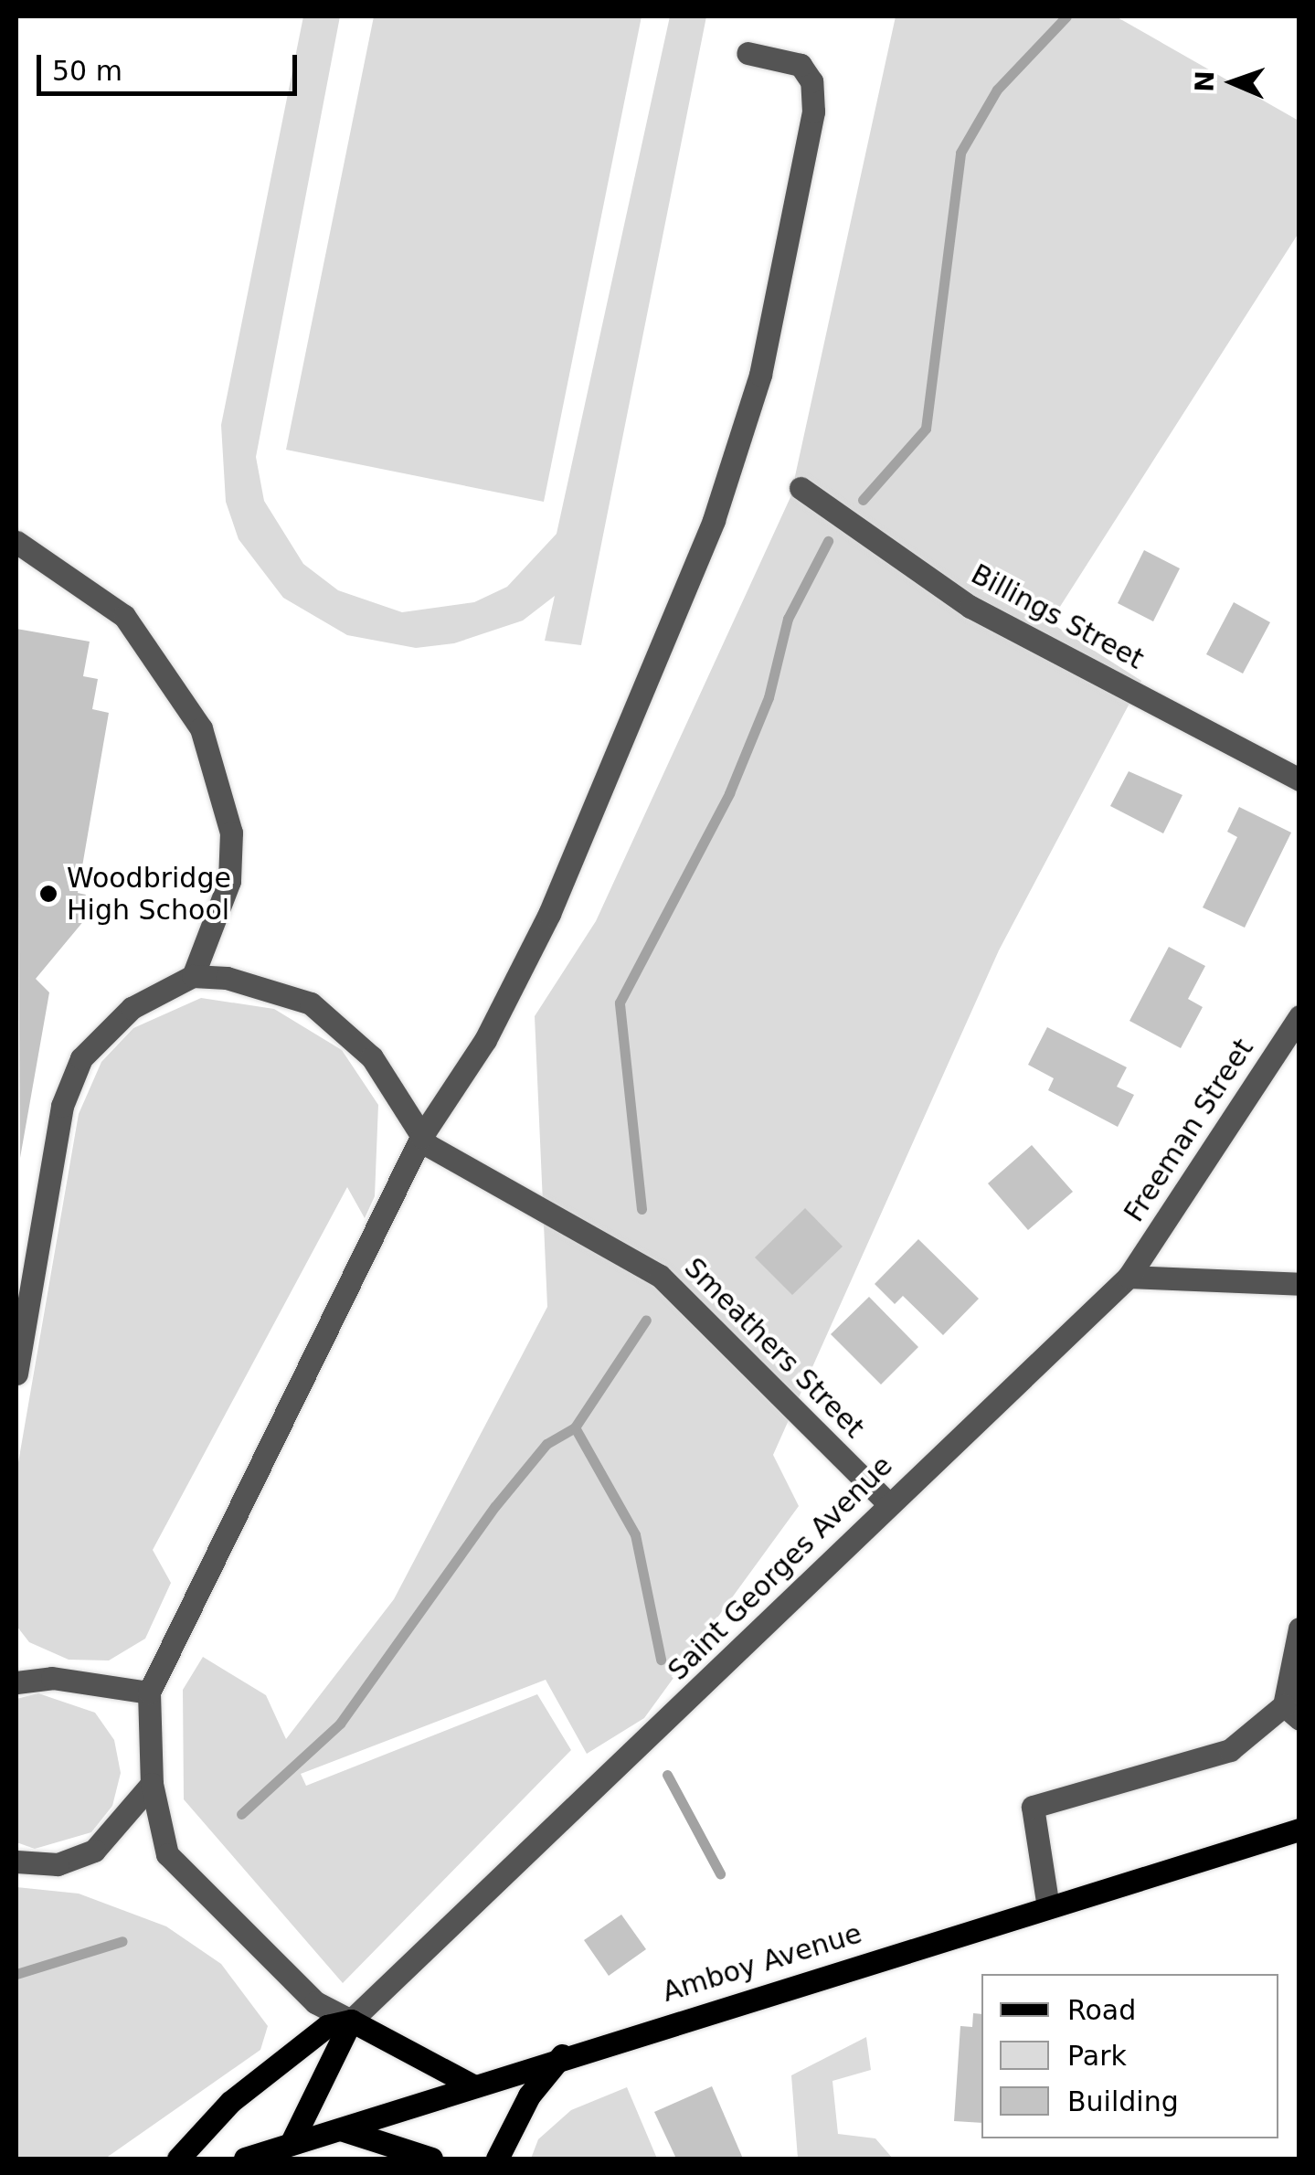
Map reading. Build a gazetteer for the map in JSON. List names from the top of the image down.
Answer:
{
  "streets": {
    "main road": ["Amboy Avenue"],
    "street": [
      "Billings Street",
      "Freeman Street",
      "Smeathers Street",
      "Saint Georges Avenue"
    ]
  },
  "crossings": [
    ["Freeman Street", "Saint Georges Avenue"],
    ["Smeathers Street", "Saint Georges Avenue"]
  ],
  "places": ["Woodbridge High School"],
  "legend": ["Road", "Park", "Building"],
  "scale_bar": "50 m",
  "north": "left"
}
